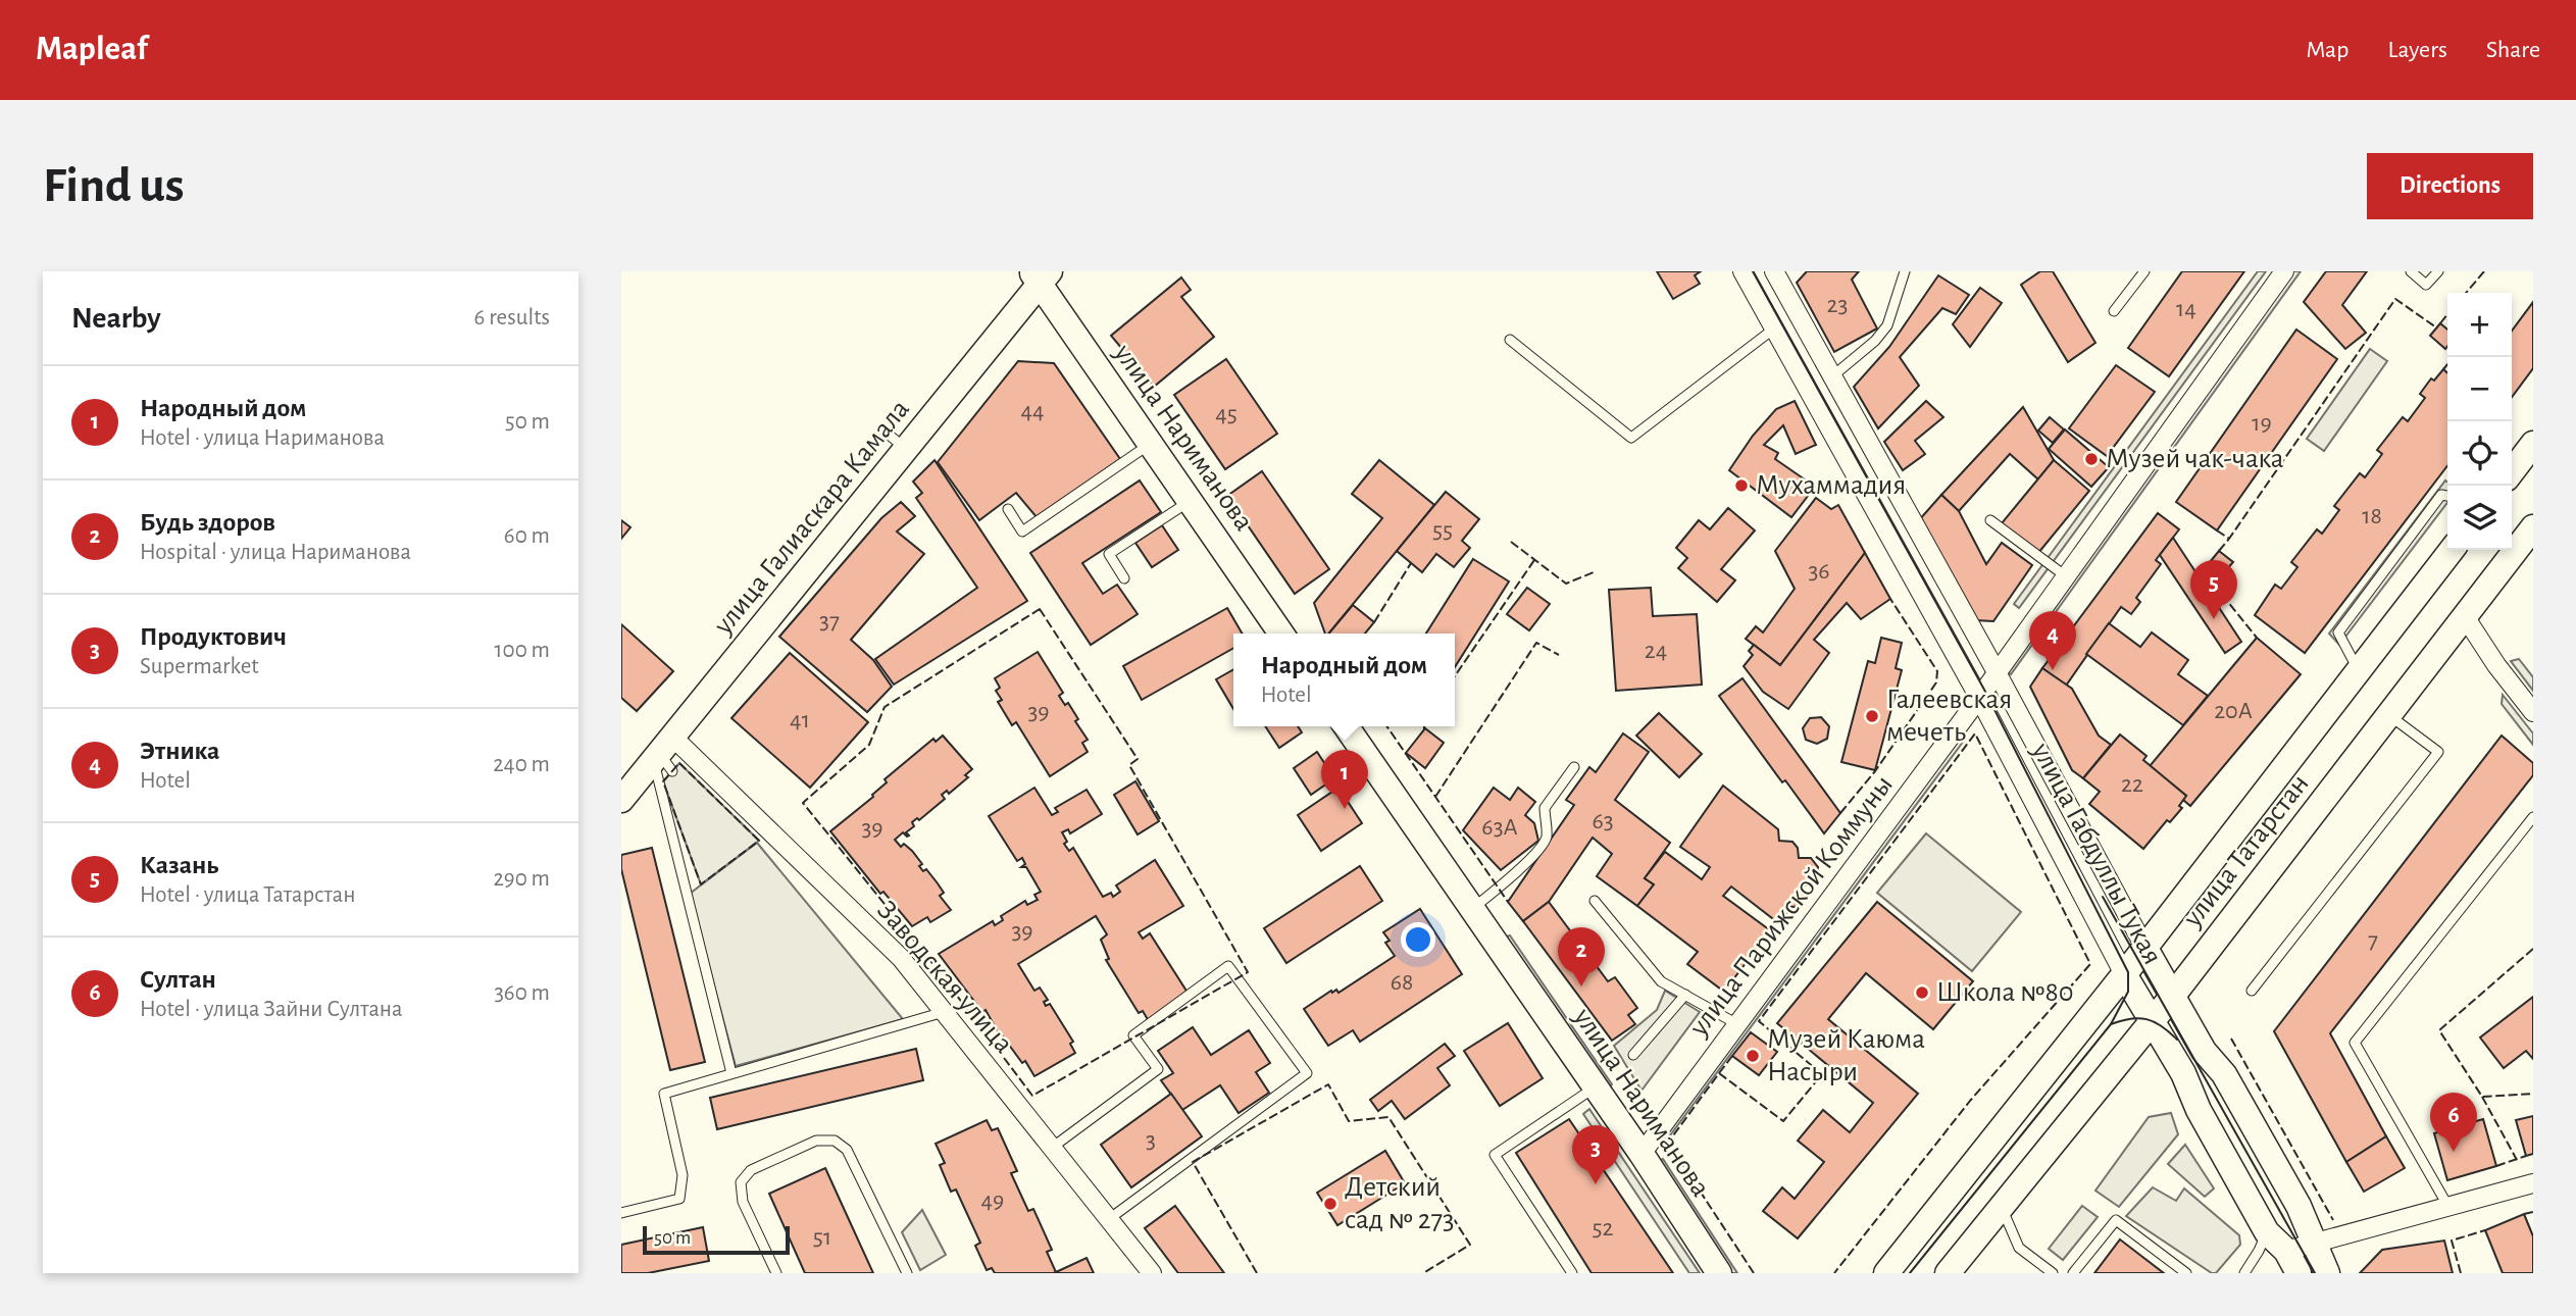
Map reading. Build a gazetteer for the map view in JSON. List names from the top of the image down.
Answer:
{
  "streets": {
    "main road": [
      "улица Нариманова",
      "улица Галиаскара Камала",
      "улица Татарстан",
      "улица Габдуллы Тукая"
    ],
    "street": ["улица Парижской Коммуны", "Заводская улица"]
  },
  "crossings": [
    ["улица Нариманова", "улица Галиаскара Камала"],
    ["улица Нариманова", "улица Парижской Коммуны"],
    ["улица Галиаскара Камала", "Заводская улица"],
    ["улица Татарстан", "улица Габдуллы Тукая"],
    ["улица Габдуллы Тукая", "улица Парижской Коммуны"]
  ],
  "places": [
    "Музей чак-чака",
    "Мухаммадия",
    "Галеевская мечеть",
    "Школа №80",
    "Музей Каюма Насыри",
    "Детский сад № 273"
  ],
  "house_numbers": [
    "23",
    "14",
    "44",
    "45",
    "19",
    "18",
    "55",
    "36",
    "37",
    "24",
    "20А",
    "39",
    "41",
    "22",
    "63",
    "63А",
    "39",
    "39",
    "7",
    "68",
    "3",
    "49",
    "52",
    "51"
  ],
  "scale_bar": "50 m",
  "page": {
    "header": "Mapleaf",
    "nav": ["Map", "Layers", "Share"],
    "buttons": "Directions",
    "title": "Find us",
    "heading": ["Nearby", "6 results"],
    "map_buttons": ["+", "−"],
    "list": [
      {
        "mark": "1",
        "name": "Народный дом",
        "note": "Hotel · улица Нариманова",
        "value": "50 m"
      },
      {
        "mark": "2",
        "name": "Будь здоров",
        "note": "Hospital · улица Нариманова",
        "value": "60 m"
      },
      {
        "mark": "3",
        "name": "Продуктович",
        "note": "Supermarket",
        "value": "100 m"
      },
      {
        "mark": "4",
        "name": "Этника",
        "note": "Hotel",
        "value": "240 m"
      },
      {
        "mark": "5",
        "name": "Казань",
        "note": "Hotel · улица Татарстан",
        "value": "290 m"
      },
      {
        "mark": "6",
        "name": "Султан",
        "note": "Hotel · улица Зайни Султана",
        "value": "360 m"
      }
    ],
    "pins": [
      "5",
      "4",
      "1",
      "2",
      "6",
      "3"
    ],
    "popup": ["Народный дом", "Hotel"],
    "scale": "50 m"
  }
}
